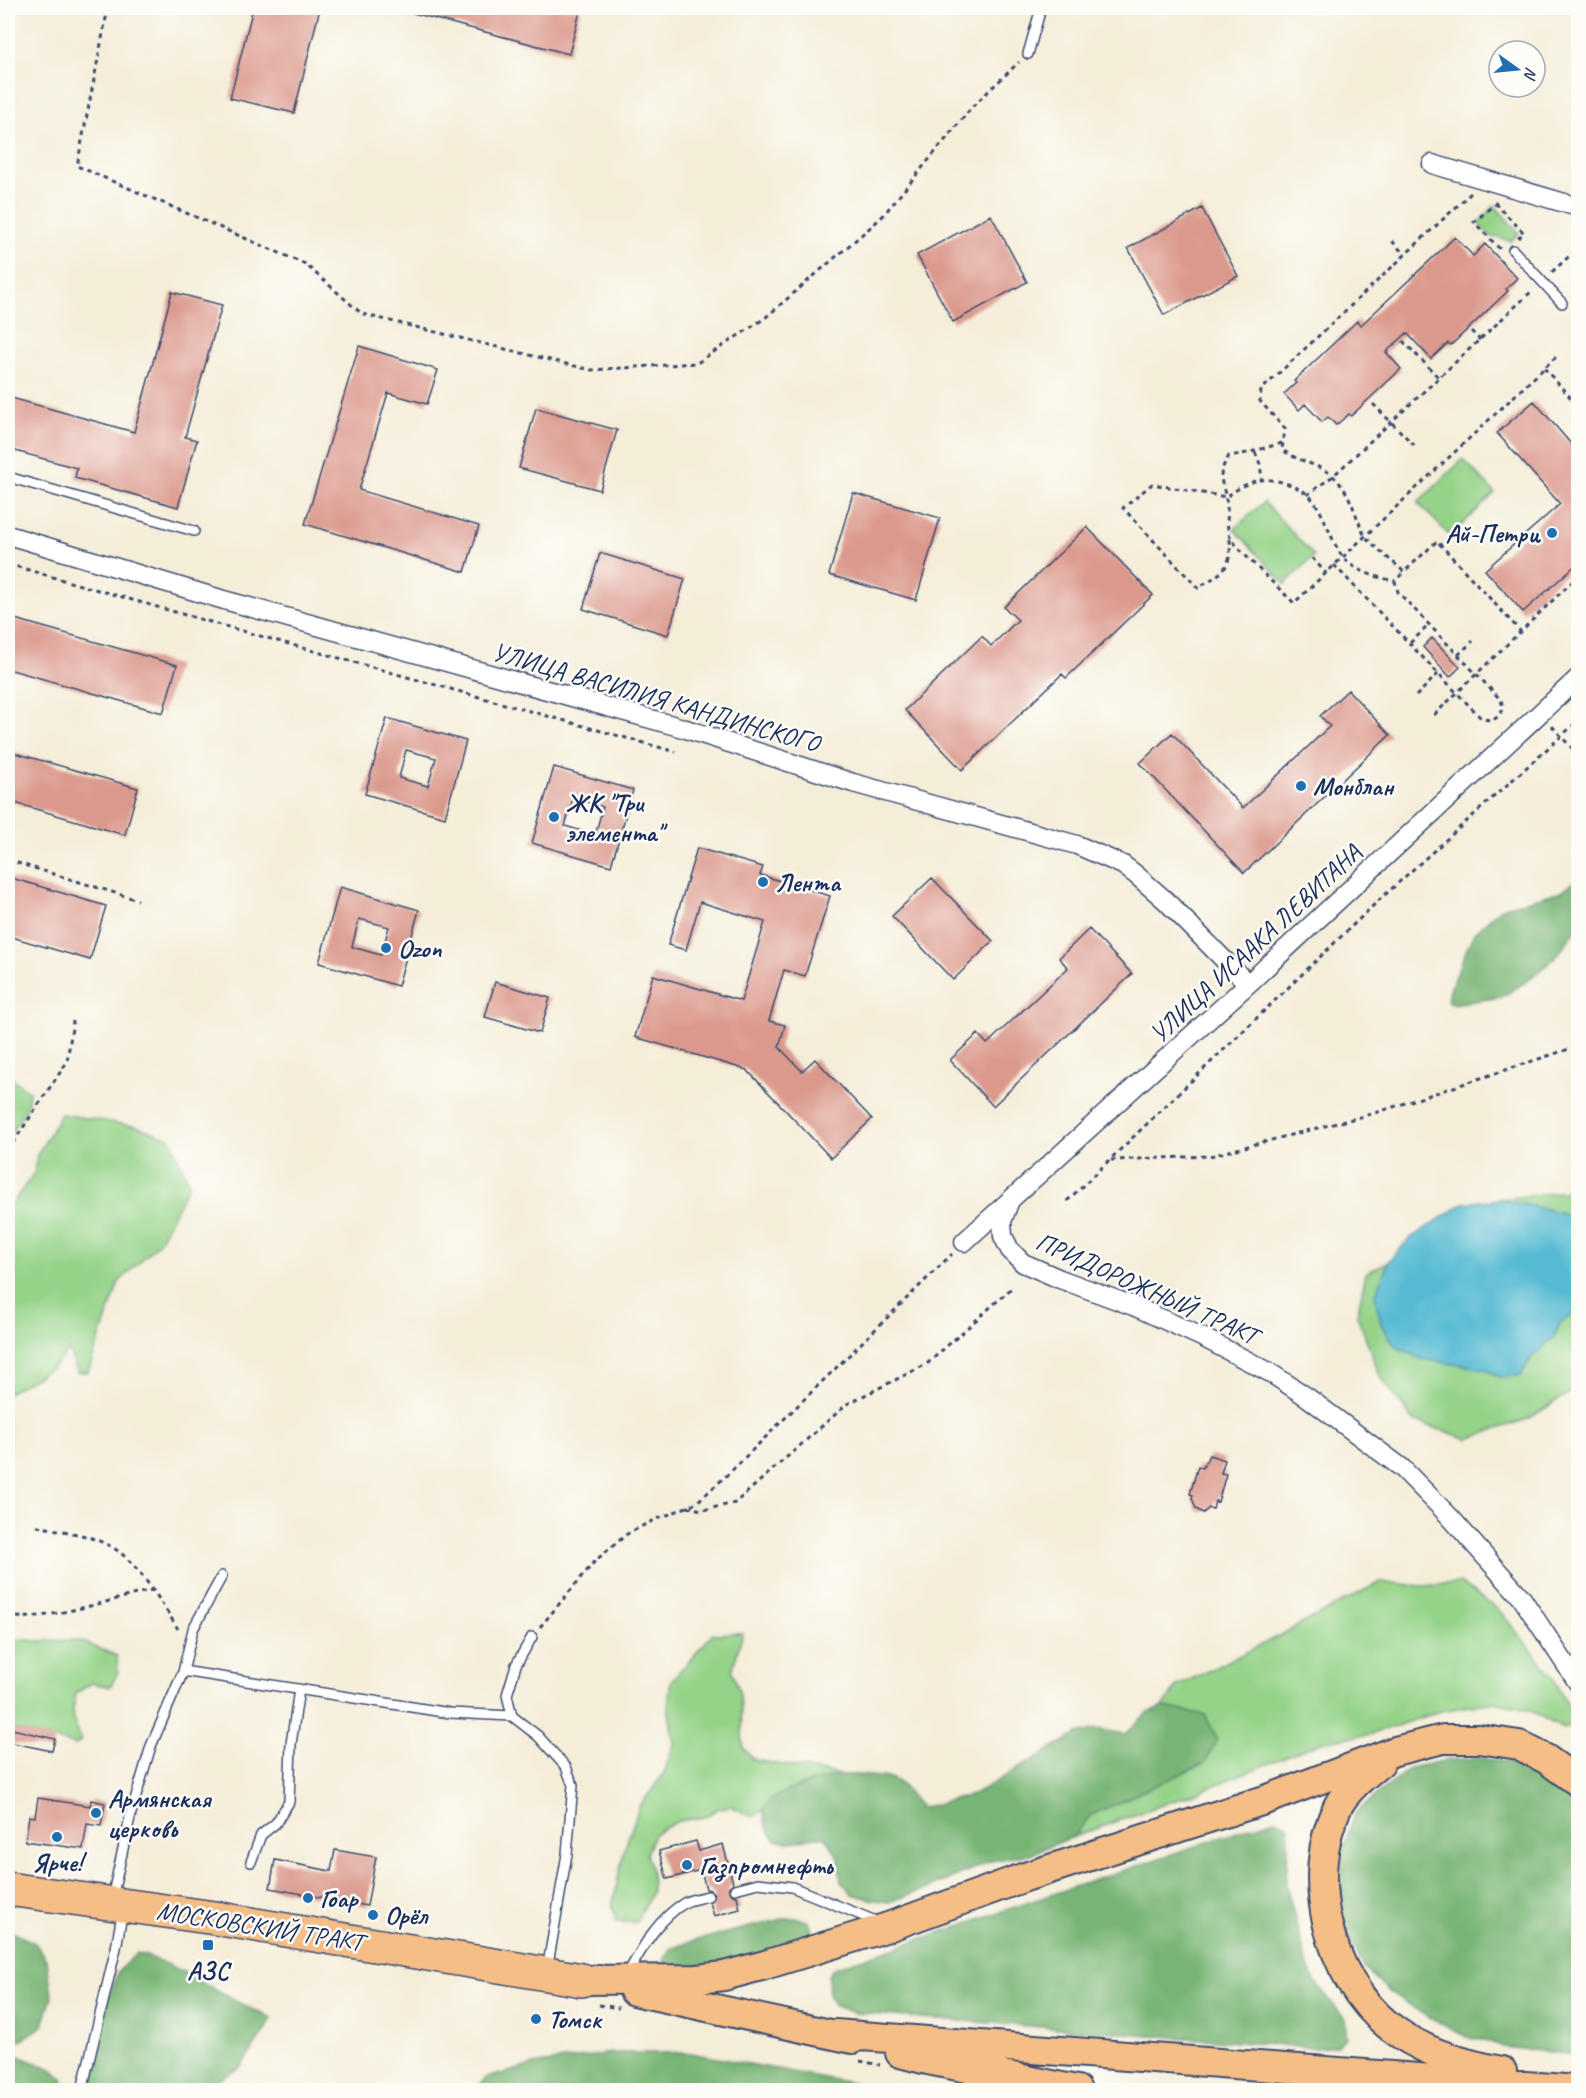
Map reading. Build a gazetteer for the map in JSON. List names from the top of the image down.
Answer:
{
  "streets": {
    "highway": ["МОСКОВСКИЙ ТРАКТ"],
    "street": ["УЛИЦА ВАСИЛИЯ КАНДИНСКОГО", "УЛИЦА ИСААКА ЛЕВИТАНА", "ПРИДОРОЖНЫЙ ТРАКТ"]
  },
  "crossings": [
    ["УЛИЦА ВАСИЛИЯ КАНДИНСКОГО", "УЛИЦА ИСААКА ЛЕВИТАНА"],
    ["УЛИЦА ИСААКА ЛЕВИТАНА", "ПРИДОРОЖНЫЙ ТРАКТ"]
  ],
  "places": {
    "other": [
      "Ай-Петри",
      "Монблан",
      "ЖК \"Три элемента\"",
      "Лента",
      "Ozon",
      "Армянская церковь",
      "Ярче!",
      "Газпромнефть",
      "Гоар",
      "Орёл",
      "Томск"
    ],
    "transit": ["АЗС"]
  },
  "north": "right"
}
